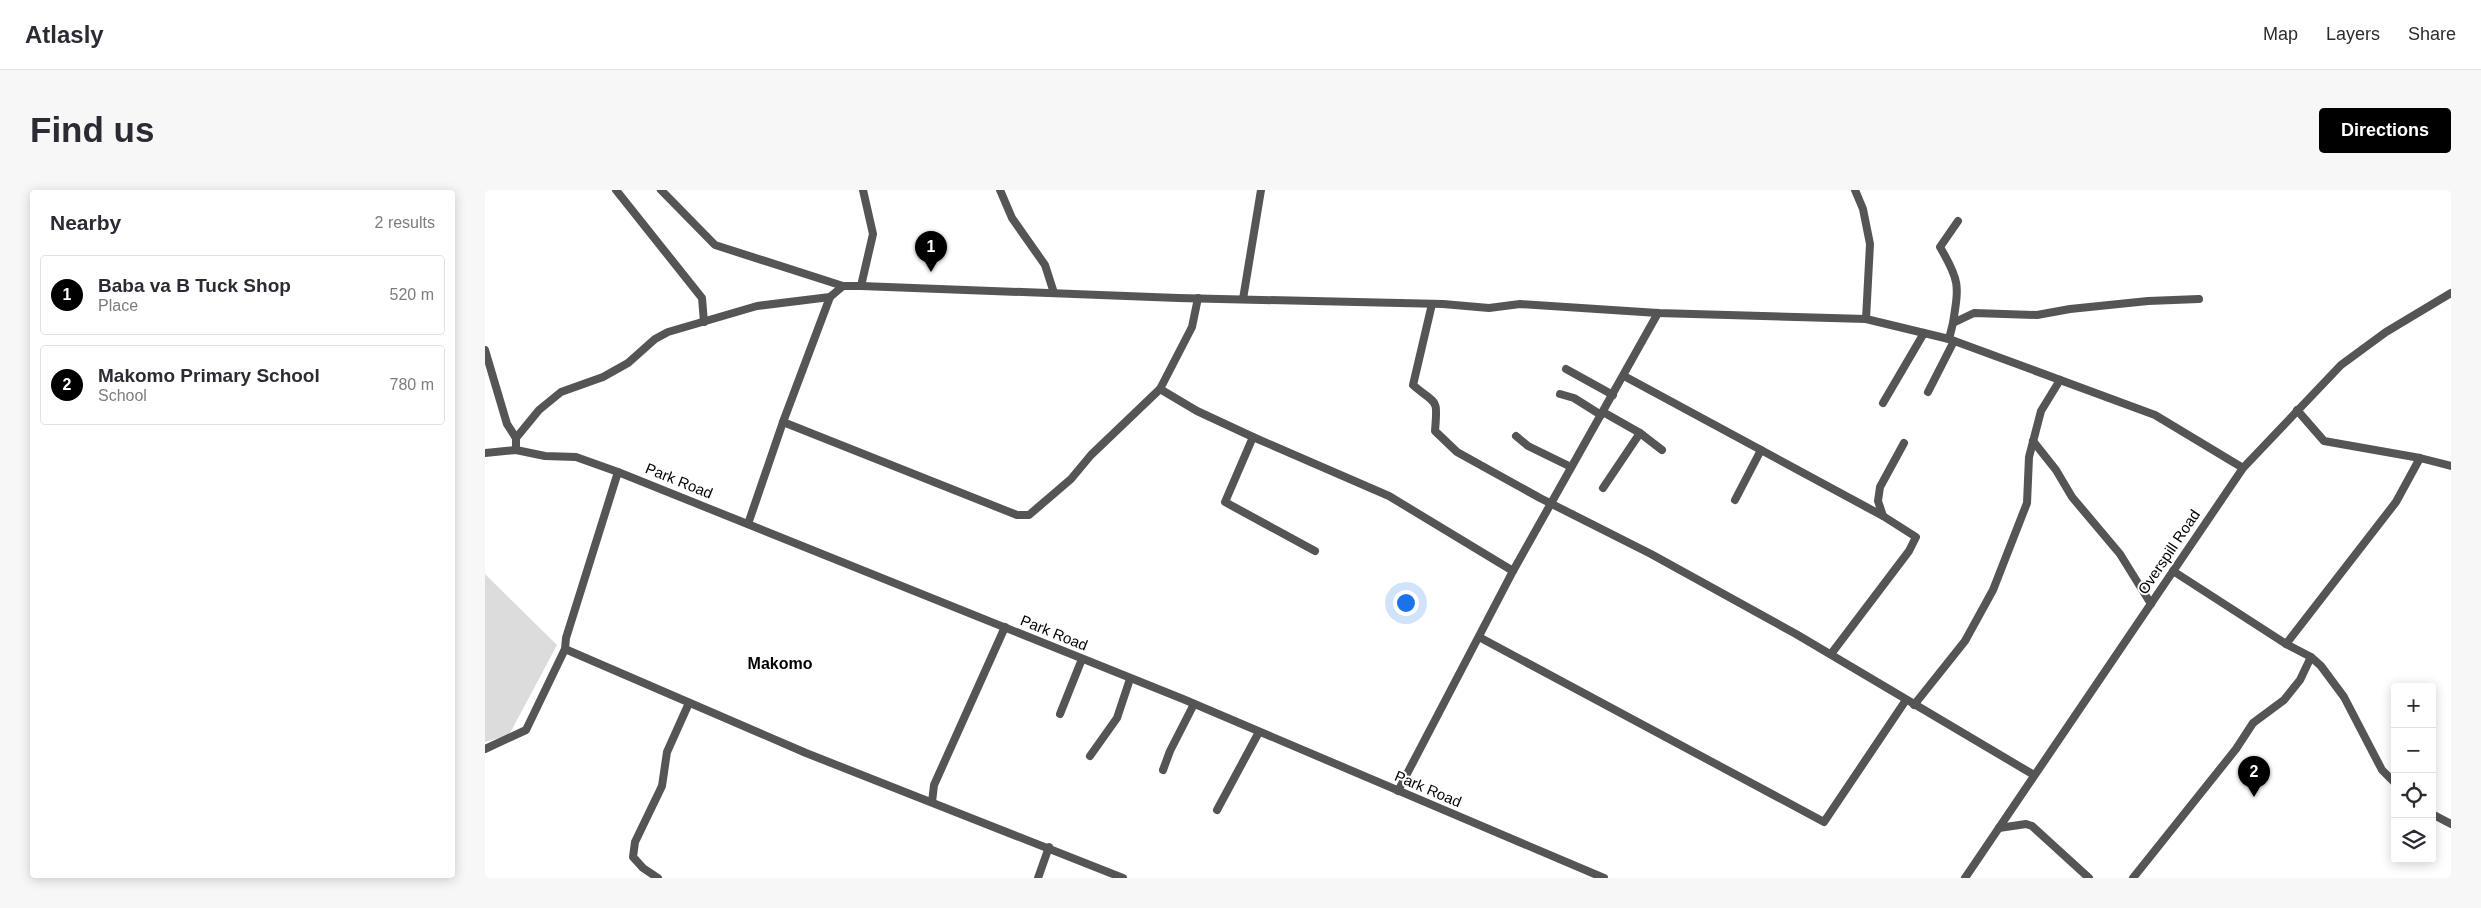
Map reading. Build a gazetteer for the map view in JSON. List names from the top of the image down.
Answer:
{
  "streets": {
    "street": ["Park Road", "Overspill Road"]
  },
  "districts": ["Makomo"],
  "page": {
    "header": "Atlasly",
    "nav": ["Map", "Layers", "Share"],
    "buttons": "Directions",
    "title": "Find us",
    "heading": ["Nearby", "2 results"],
    "pins": ["1", "2"],
    "list": [
      {
        "mark": "1",
        "name": "Baba va B Tuck Shop",
        "note": "Place",
        "value": "520 m"
      },
      {
        "mark": "2",
        "name": "Makomo Primary School",
        "note": "School",
        "value": "780 m"
      }
    ],
    "map_buttons": ["+", "−"]
  }
}
